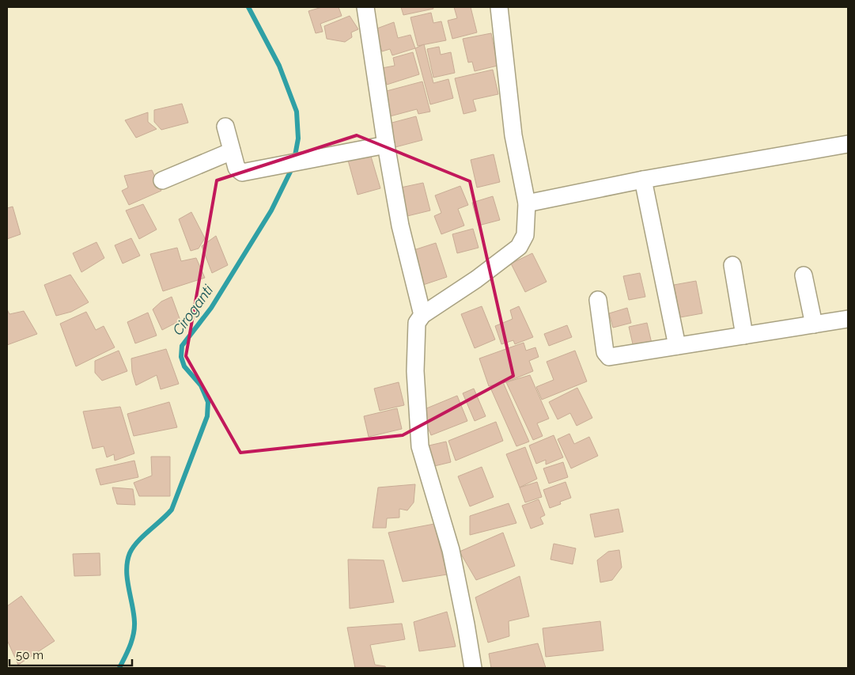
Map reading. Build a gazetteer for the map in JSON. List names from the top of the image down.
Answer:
{
  "water": ["Ciroganti"],
  "scale_bar": "50 m"
}
